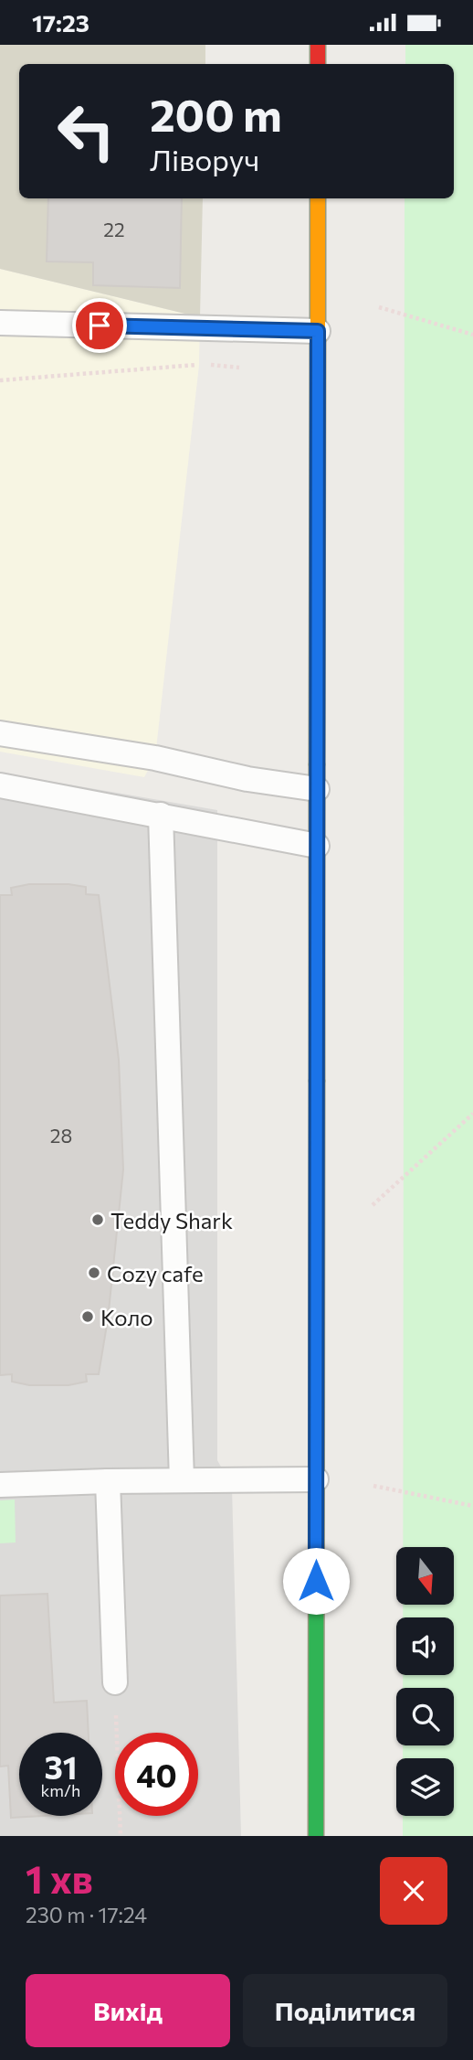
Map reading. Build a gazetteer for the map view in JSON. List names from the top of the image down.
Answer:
{
  "places": ["Teddy Shark", "Cozy cafe", "Коло"],
  "house_numbers": ["22", "28"],
  "north": "bottom",
  "page": {
    "status": "17:23",
    "turn": ["200 m", "Ліворуч"],
    "speed": "31 km/h",
    "limit": "40",
    "heading": ["1 хв", "230 m · 17:24"],
    "buttons": ["Вихід", "Поділитися"]
  }
}
